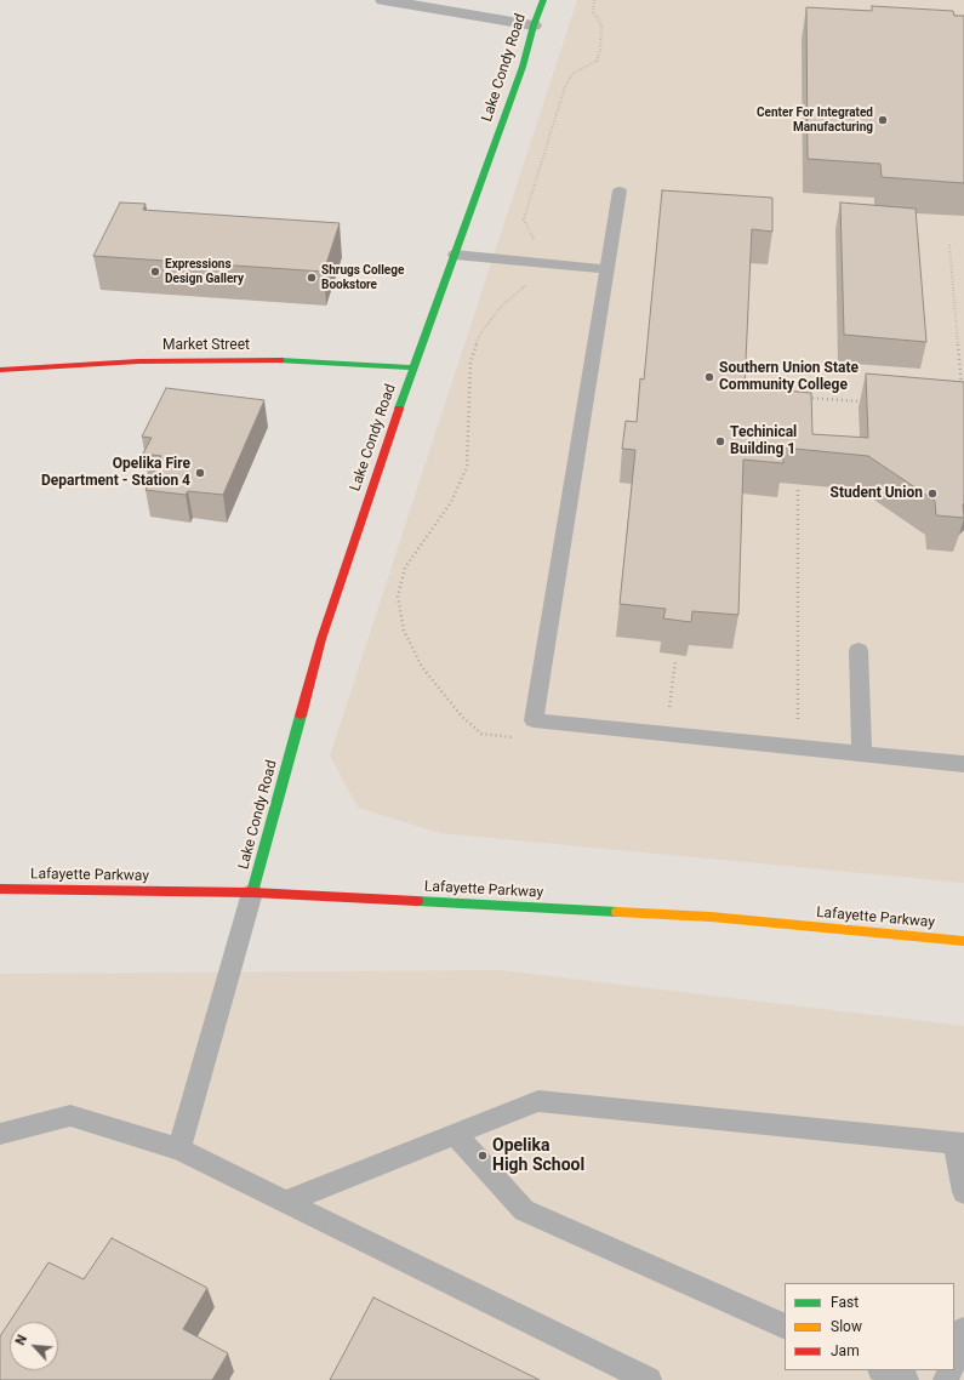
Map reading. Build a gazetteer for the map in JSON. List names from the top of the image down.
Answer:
{
  "streets": {
    "main road": ["Lake Condy Road", "Market Street", "Lafayette Parkway"]
  },
  "crossings": [
    ["Lake Condy Road", "Market Street"],
    ["Lake Condy Road", "Lafayette Parkway"]
  ],
  "places": [
    "Center For Integrated Manufacturing",
    "Expressions Design Gallery",
    "Shrugs College Bookstore",
    "Southern Union State Community College",
    "Techinical Building 1",
    "Opelika Fire Department - Station 4",
    "Student Union",
    "Opelika High School"
  ],
  "legend": ["Fast", "Slow", "Jam"],
  "north": "top left"
}
